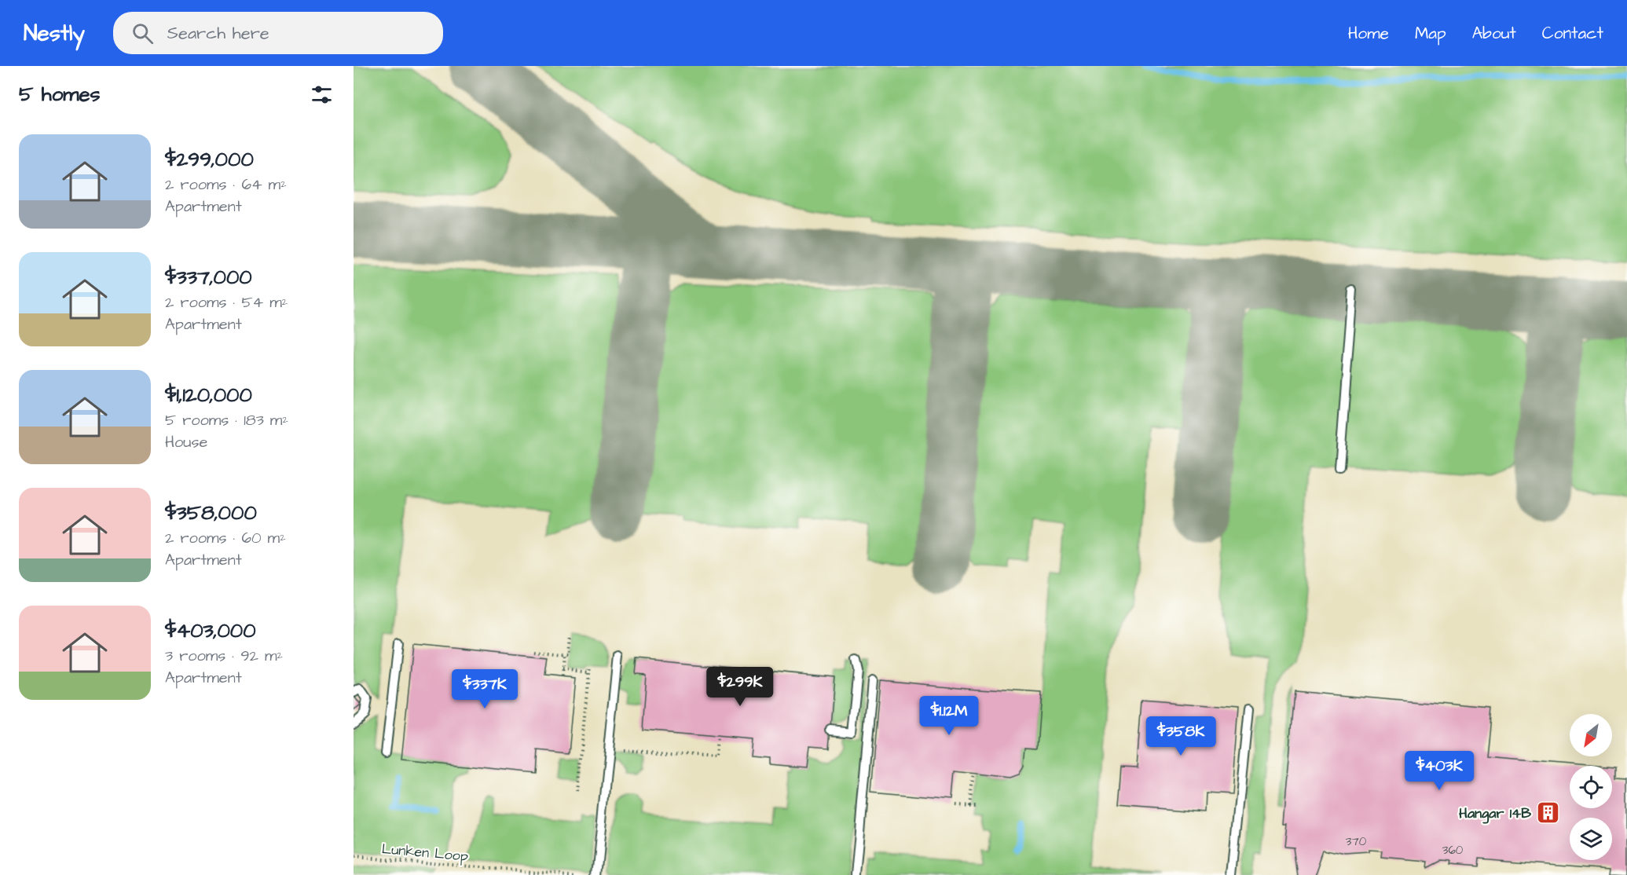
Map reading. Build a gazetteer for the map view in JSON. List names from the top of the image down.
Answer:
{
  "streets": {
    "path": ["Lunken Loop"]
  },
  "places": {
    "building": ["Hangar 14B"]
  },
  "house_numbers": ["370", "360"],
  "north": "bottom left",
  "page": {
    "header": "Nestly",
    "search": "Search here",
    "nav": [
      "Home",
      "Map",
      "About",
      "Contact"
    ],
    "heading": "5 homes",
    "list": [
      {
        "name": "$299,000",
        "note": "2 rooms · 64 m² · Apartment"
      },
      {
        "name": "$337,000",
        "note": "2 rooms · 54 m² · Apartment"
      },
      {
        "name": "$1,120,000",
        "note": "5 rooms · 183 m² · House"
      },
      {
        "name": "$358,000",
        "note": "2 rooms · 60 m² · Apartment"
      },
      {
        "name": "$403,000",
        "note": "3 rooms · 92 m² · Apartment"
      }
    ],
    "price": [
      "$299K",
      "$337K",
      "$1.12M",
      "$358K",
      "$403K"
    ]
  }
}
